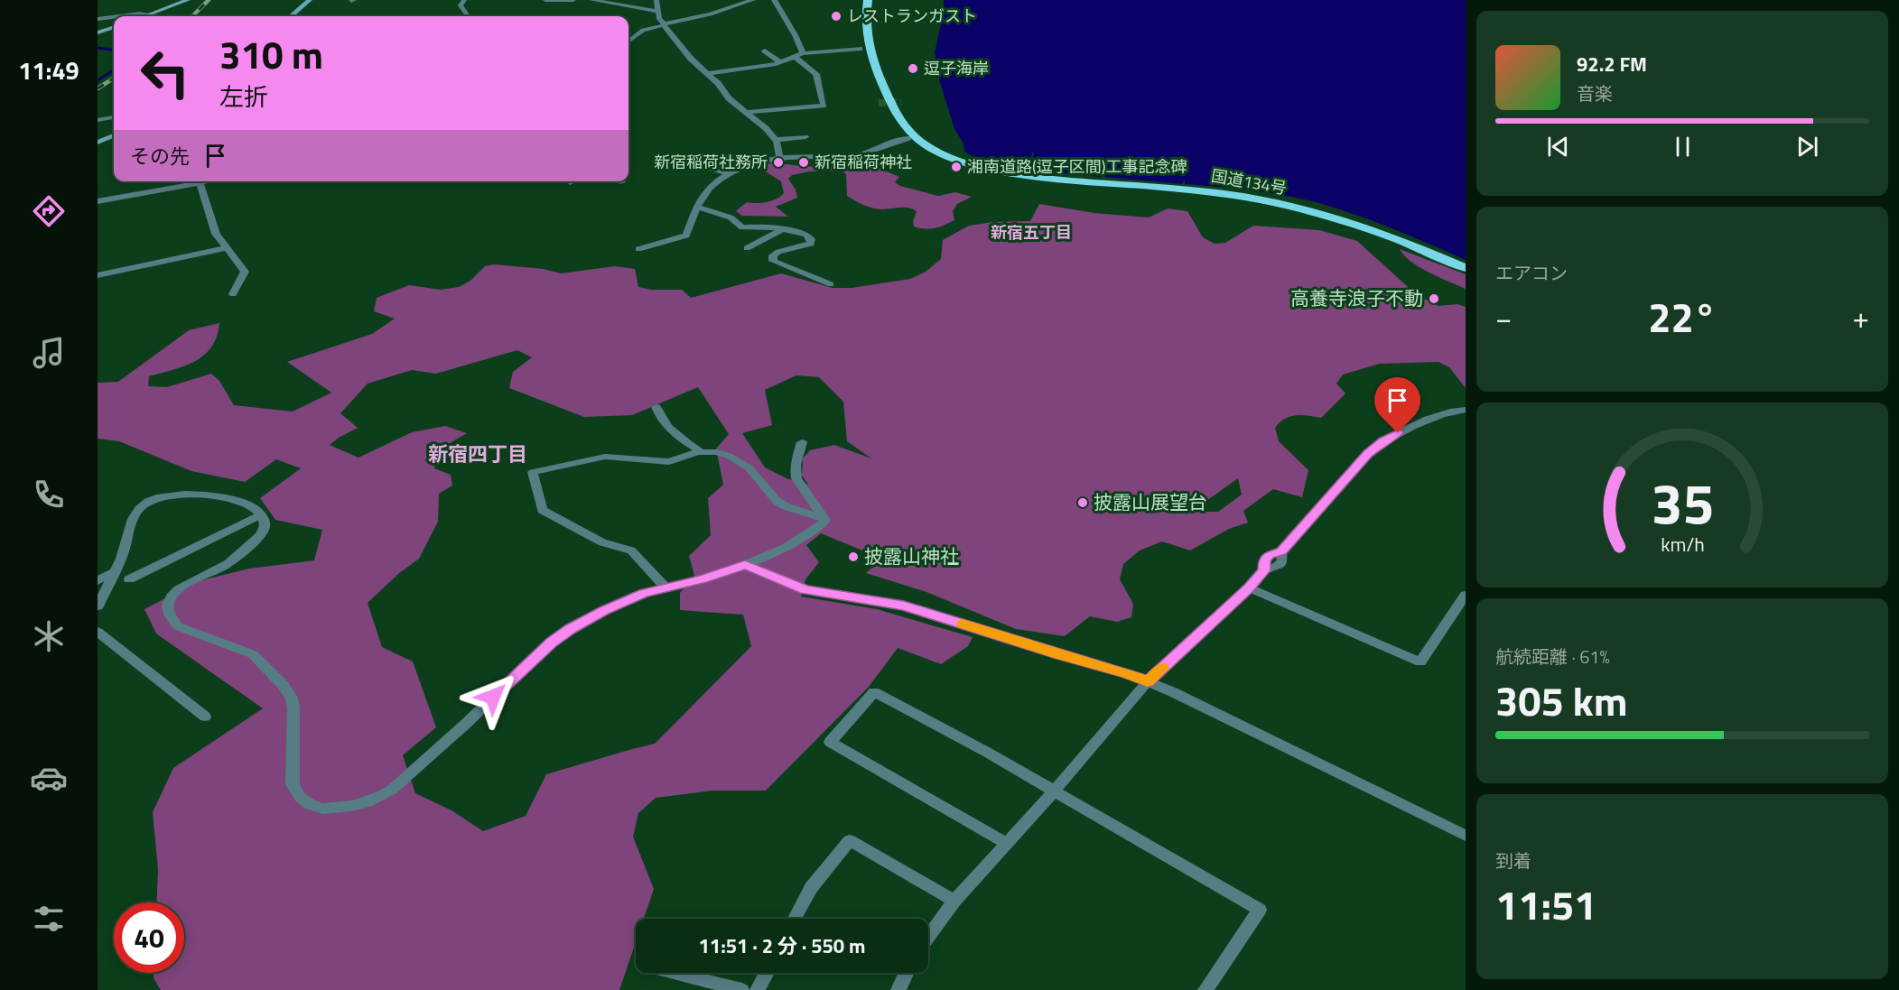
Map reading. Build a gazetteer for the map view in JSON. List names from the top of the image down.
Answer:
{
  "streets": {
    "highway": ["国道134号"]
  },
  "districts": ["新宿五丁目", "新宿四丁目"],
  "places": [
    "レストランガスト",
    "逗子海岸",
    "新宿稲荷社務所",
    "新宿稲荷神社",
    "湘南道路(逗子区間)工事記念碑",
    "高養寺浪子不動",
    "披露山展望台",
    "披露山神社"
  ],
  "page": {
    "tabs": "11:49",
    "turn": ["310 m", "左折"],
    "song": ["92.2 FM", "音楽"],
    "then": "その先",
    "tile": [
      "エアコン",
      ["航続距離 · 61%", "305 km"],
      ["到着", "11:51"]
    ],
    "heat": ["−", "22°", "+"],
    "limit": "40",
    "trip": "11:51 · 2 分 · 550 m",
    "gauge": ["35", "km/h"]
  }
}
